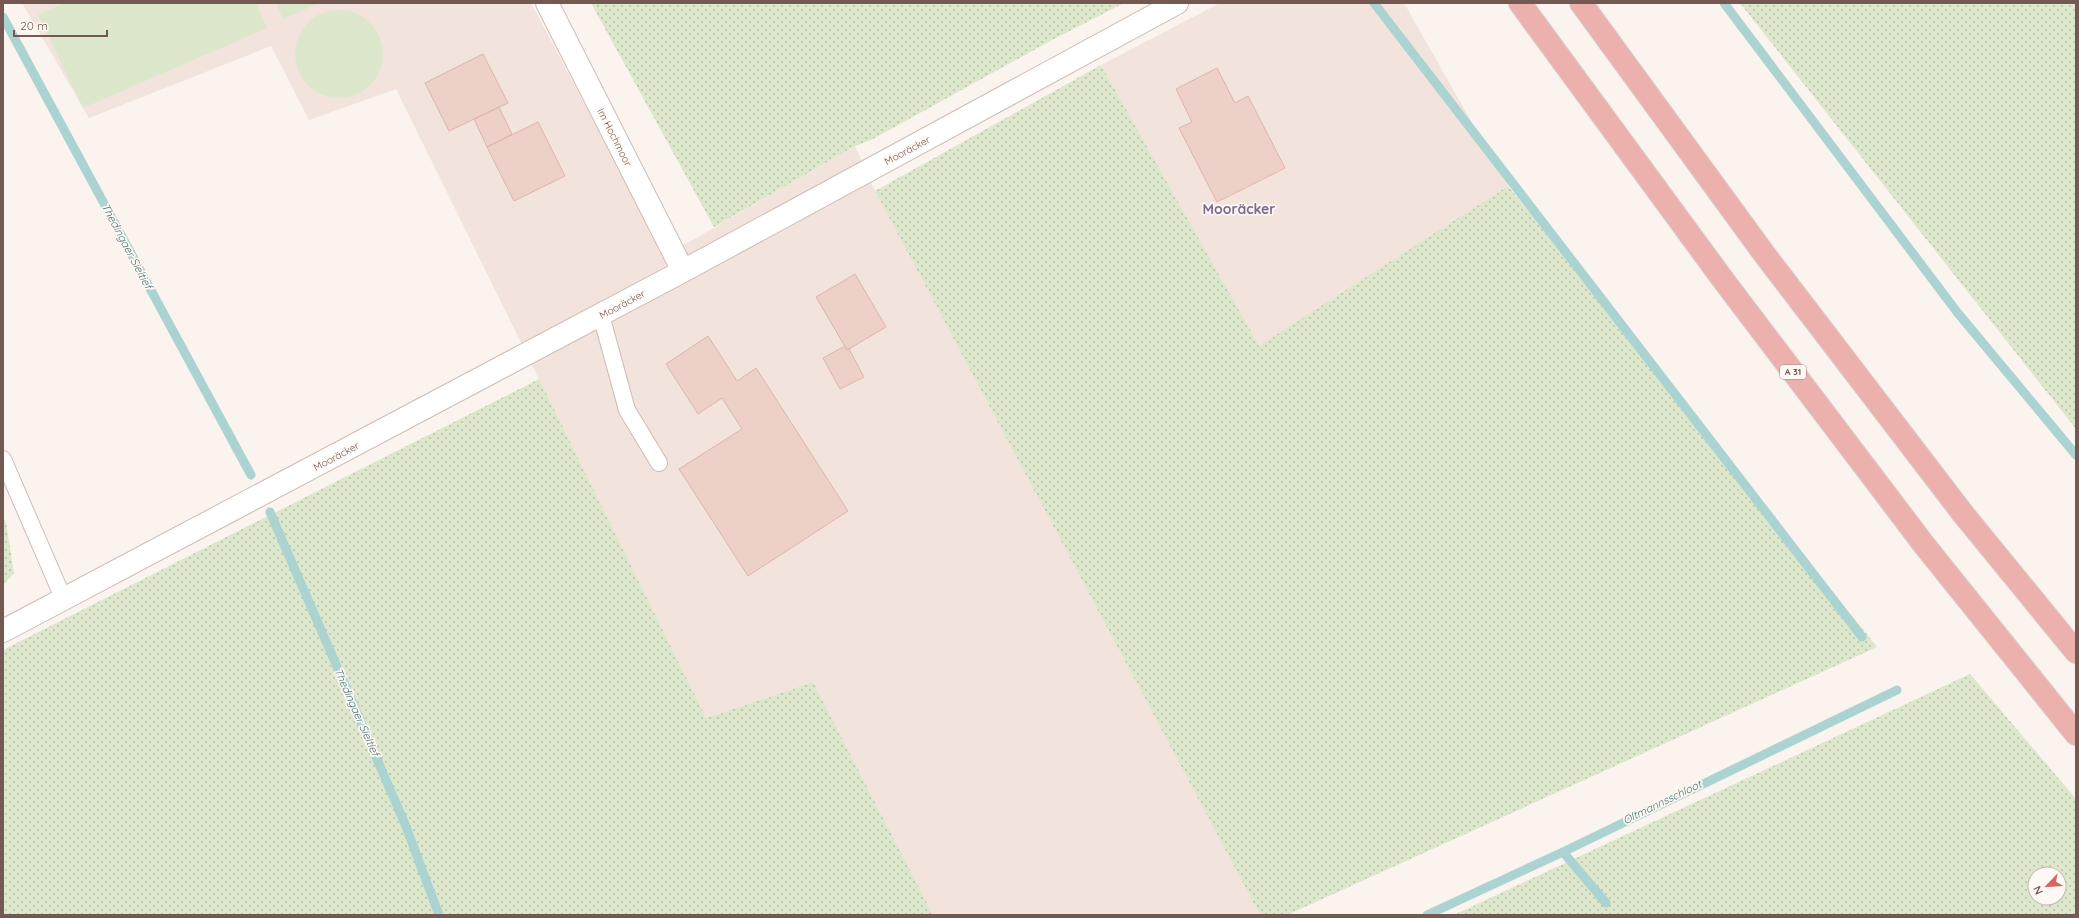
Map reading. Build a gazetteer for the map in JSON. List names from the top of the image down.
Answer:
{
  "streets": {
    "highway": ["A 31"],
    "street": ["Im Hochmoor", "Mooräcker"]
  },
  "crossings": [
    ["Im Hochmoor", "Mooräcker"]
  ],
  "districts": ["Mooräcker"],
  "water": ["Thedingaer Sieltief", "Oltmannsschloot"],
  "scale_bar": "20 m",
  "north": "bottom left"
}
